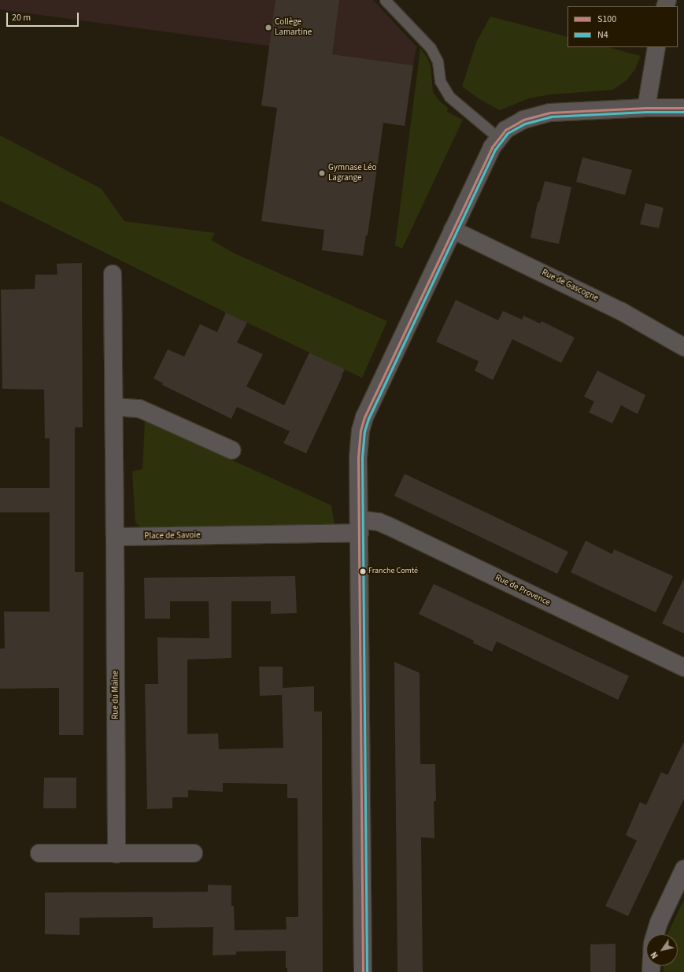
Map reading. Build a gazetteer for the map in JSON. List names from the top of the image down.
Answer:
{
  "streets": {
    "street": [
      "Rue de Gascogne",
      "Place de Savoie",
      "Rue de Provence",
      "Rue du Maine"
    ]
  },
  "crossings": [
    ["Place de Savoie", "Rue de Provence"],
    ["Place de Savoie", "Rue du Maine"]
  ],
  "places": ["Collège Lamartine", "Gymnase Léo Lagrange", "Franche Comté"],
  "lines": ["transit line S100", "transit line N4"],
  "legend": ["S100", "N4"],
  "scale_bar": "20 m",
  "north": "bottom left"
}
